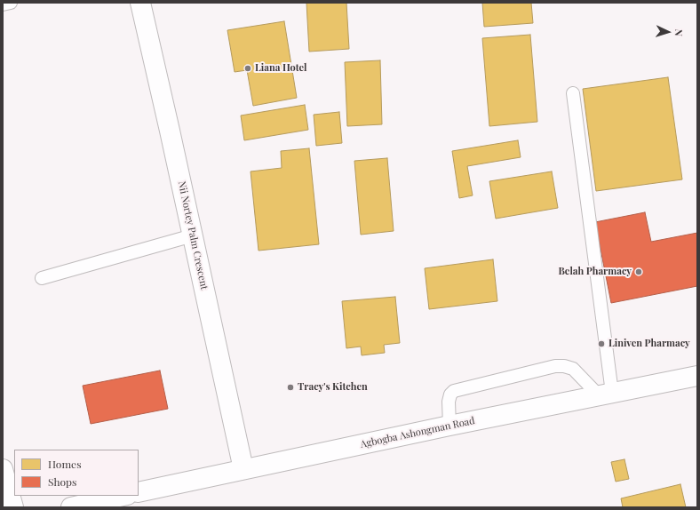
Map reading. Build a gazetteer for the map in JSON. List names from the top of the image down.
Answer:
{
  "streets": {
    "street": ["Nii Nortey Palm Crescent", "Agbogba Ashongman Road"]
  },
  "crossings": [
    ["Nii Nortey Palm Crescent", "Agbogba Ashongman Road"]
  ],
  "places": [
    "Liana Hotel",
    "Belah Pharmacy",
    "Liniven Pharmacy",
    "Tracy's Kitchen"
  ],
  "legend": ["Homes", "Shops"],
  "north": "right"
}
